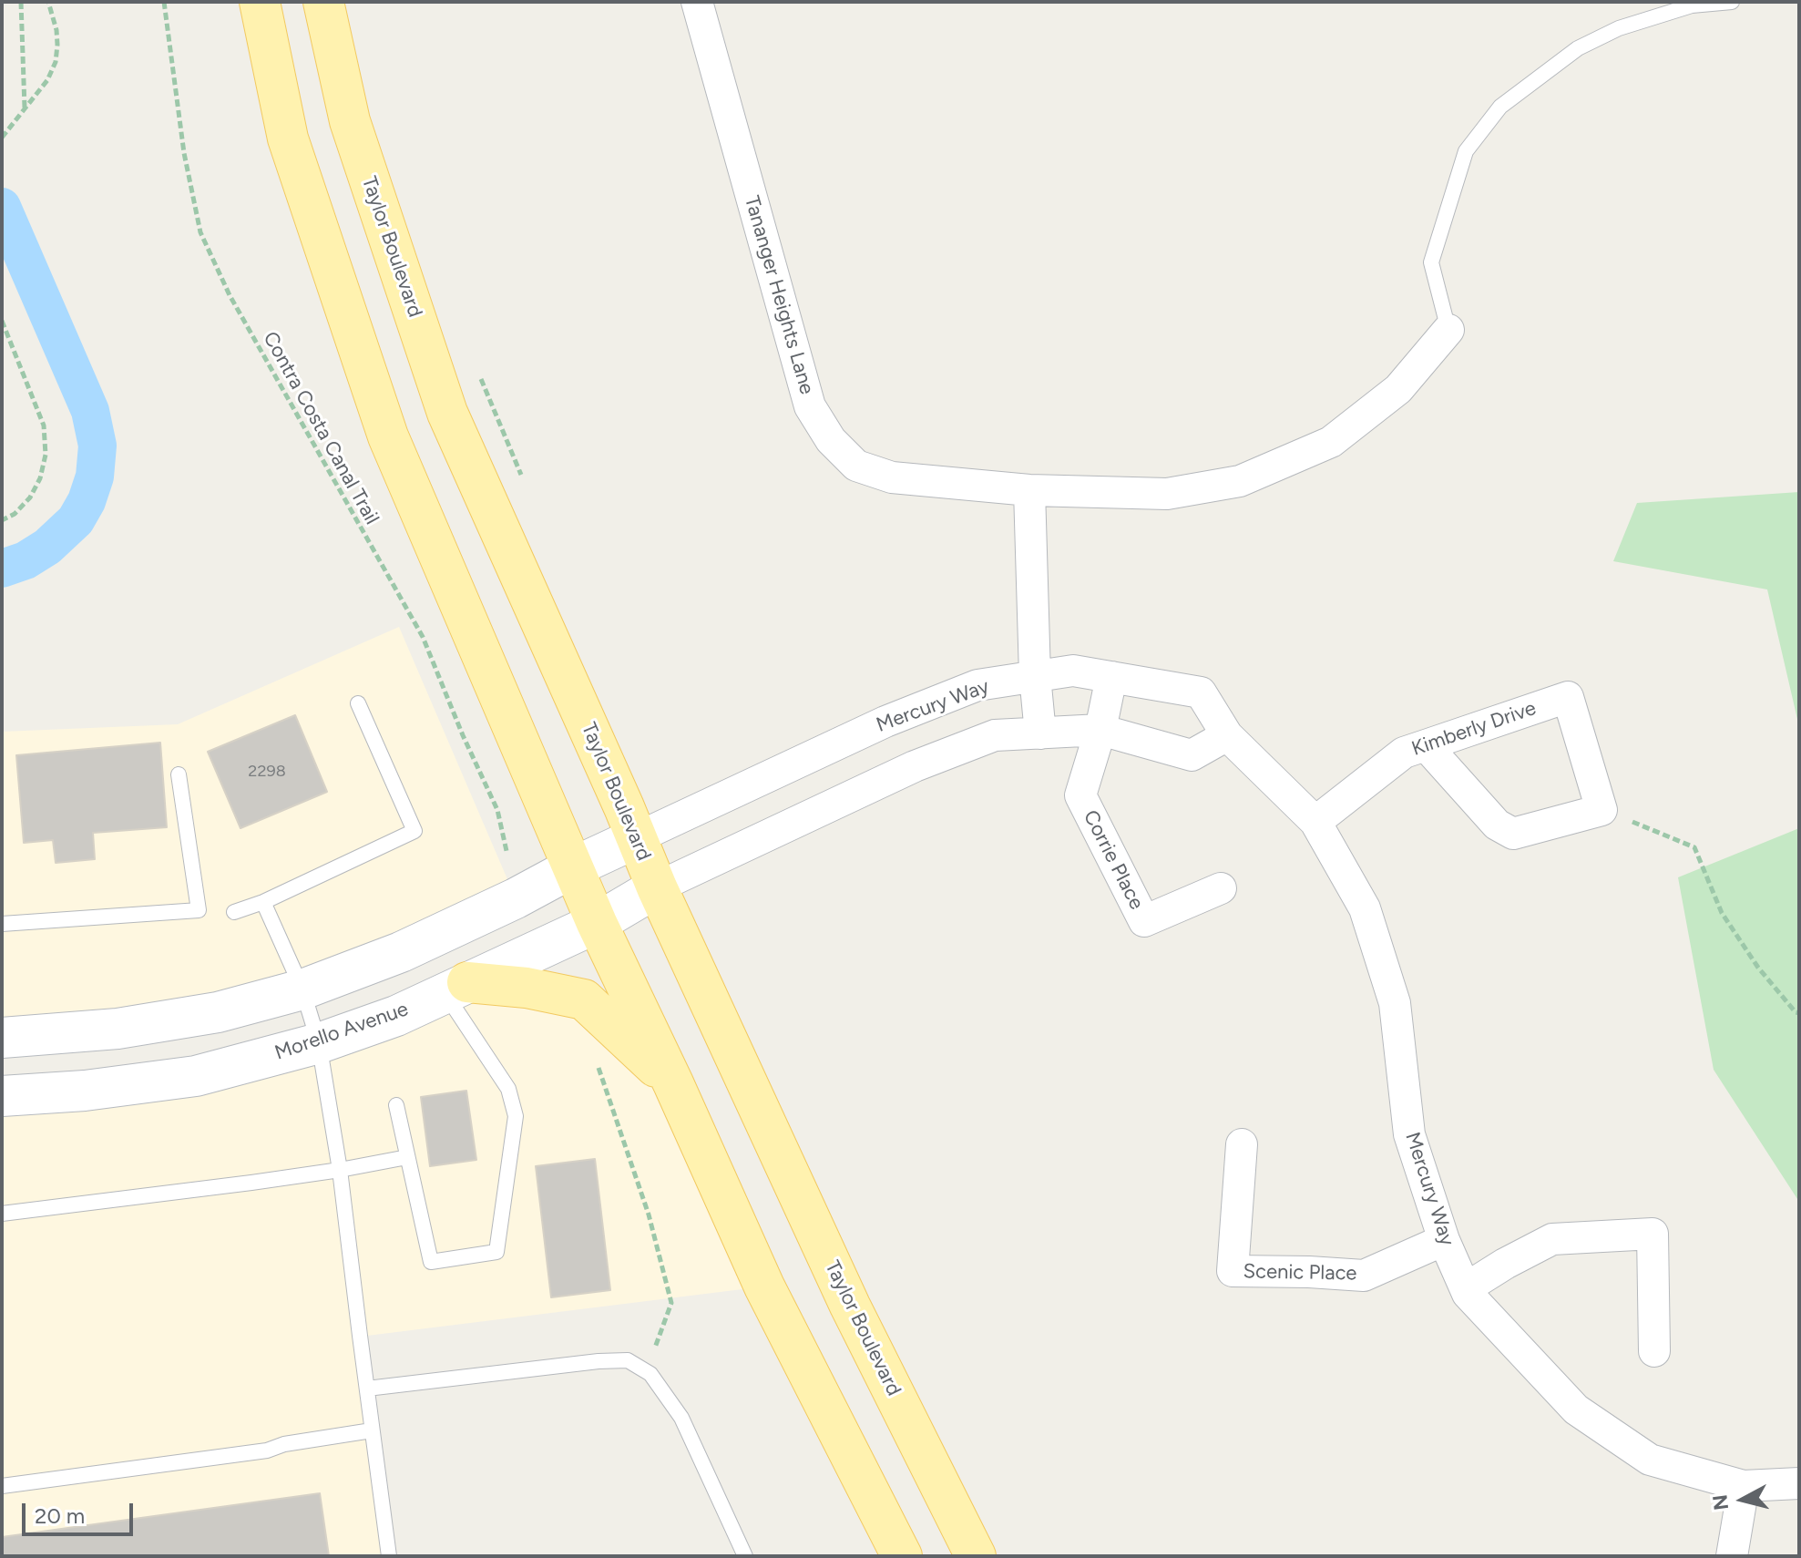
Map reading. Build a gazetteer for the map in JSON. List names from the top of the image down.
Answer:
{
  "streets": {
    "main road": ["Taylor Boulevard"],
    "street": [
      "Tananger Heights Lane",
      "Mercury Way",
      "Kimberly Drive",
      "Corrie Place",
      "Morello Avenue",
      "Scenic Place"
    ],
    "path": ["Contra Costa Canal Trail"]
  },
  "crossings": [
    ["Taylor Boulevard", "Mercury Way"],
    ["Taylor Boulevard", "Morello Avenue"],
    ["Mercury Way", "Kimberly Drive"],
    ["Mercury Way", "Corrie Place"],
    ["Mercury Way", "Scenic Place"]
  ],
  "house_numbers": ["2298"],
  "scale_bar": "20 m",
  "north": "left"
}
